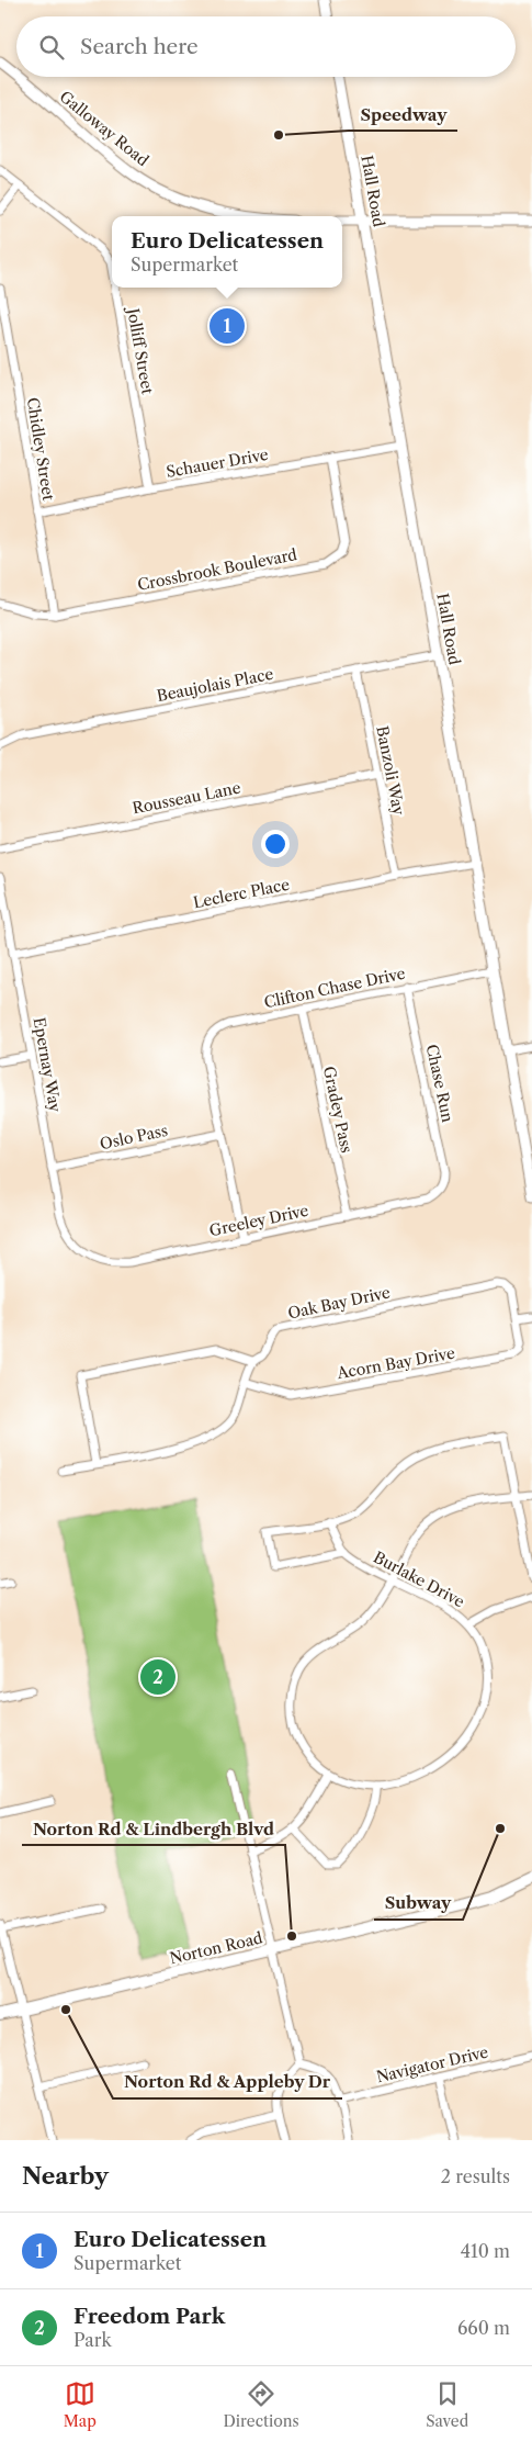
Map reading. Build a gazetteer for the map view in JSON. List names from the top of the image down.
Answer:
{
  "streets": {
    "main road": ["Norton Road"],
    "street": [
      "Galloway Road",
      "Hall Road",
      "Jolliff Street",
      "Chidley Street",
      "Schauer Drive",
      "Crossbrook Boulevard",
      "Beaujolais Place",
      "Banzoli Way",
      "Rousseau Lane",
      "Leclerc Place",
      "Clifton Chase Drive",
      "Epernay Way",
      "Chase Run",
      "Gradey Pass",
      "Oslo Pass",
      "Greeley Drive",
      "Oak Bay Drive",
      "Acorn Bay Drive",
      "Burlake Drive",
      "Navigator Drive"
    ]
  },
  "crossings": [
    ["Hall Road", "Schauer Drive"],
    ["Hall Road", "Beaujolais Place"],
    ["Hall Road", "Leclerc Place"],
    ["Hall Road", "Clifton Chase Drive"],
    ["Jolliff Street", "Schauer Drive"],
    ["Chidley Street", "Schauer Drive"],
    ["Chidley Street", "Crossbrook Boulevard"],
    ["Schauer Drive", "Crossbrook Boulevard"],
    ["Beaujolais Place", "Banzoli Way"],
    ["Banzoli Way", "Rousseau Lane"],
    ["Banzoli Way", "Leclerc Place"],
    ["Leclerc Place", "Epernay Way"],
    ["Clifton Chase Drive", "Chase Run"],
    ["Clifton Chase Drive", "Gradey Pass"],
    ["Clifton Chase Drive", "Oslo Pass"],
    ["Epernay Way", "Oslo Pass"],
    ["Epernay Way", "Greeley Drive"],
    ["Chase Run", "Greeley Drive"],
    ["Gradey Pass", "Greeley Drive"],
    ["Oak Bay Drive", "Acorn Bay Drive"]
  ],
  "places": [
    "Speedway",
    "Subway",
    "Norton Rd & Lindbergh Blvd",
    "Norton Rd & Appleby Dr"
  ],
  "page": {
    "search": "Search here",
    "popup": ["Euro Delicatessen", "Supermarket"],
    "pins": ["1", "2"],
    "heading": ["Nearby", "2 results"],
    "list": [
      {
        "mark": "1",
        "name": "Euro Delicatessen",
        "note": "Supermarket",
        "value": "410 m"
      },
      {
        "mark": "2",
        "name": "Freedom Park",
        "note": "Park",
        "value": "660 m"
      }
    ],
    "nav": ["Map", "Directions", "Saved"]
  }
}
